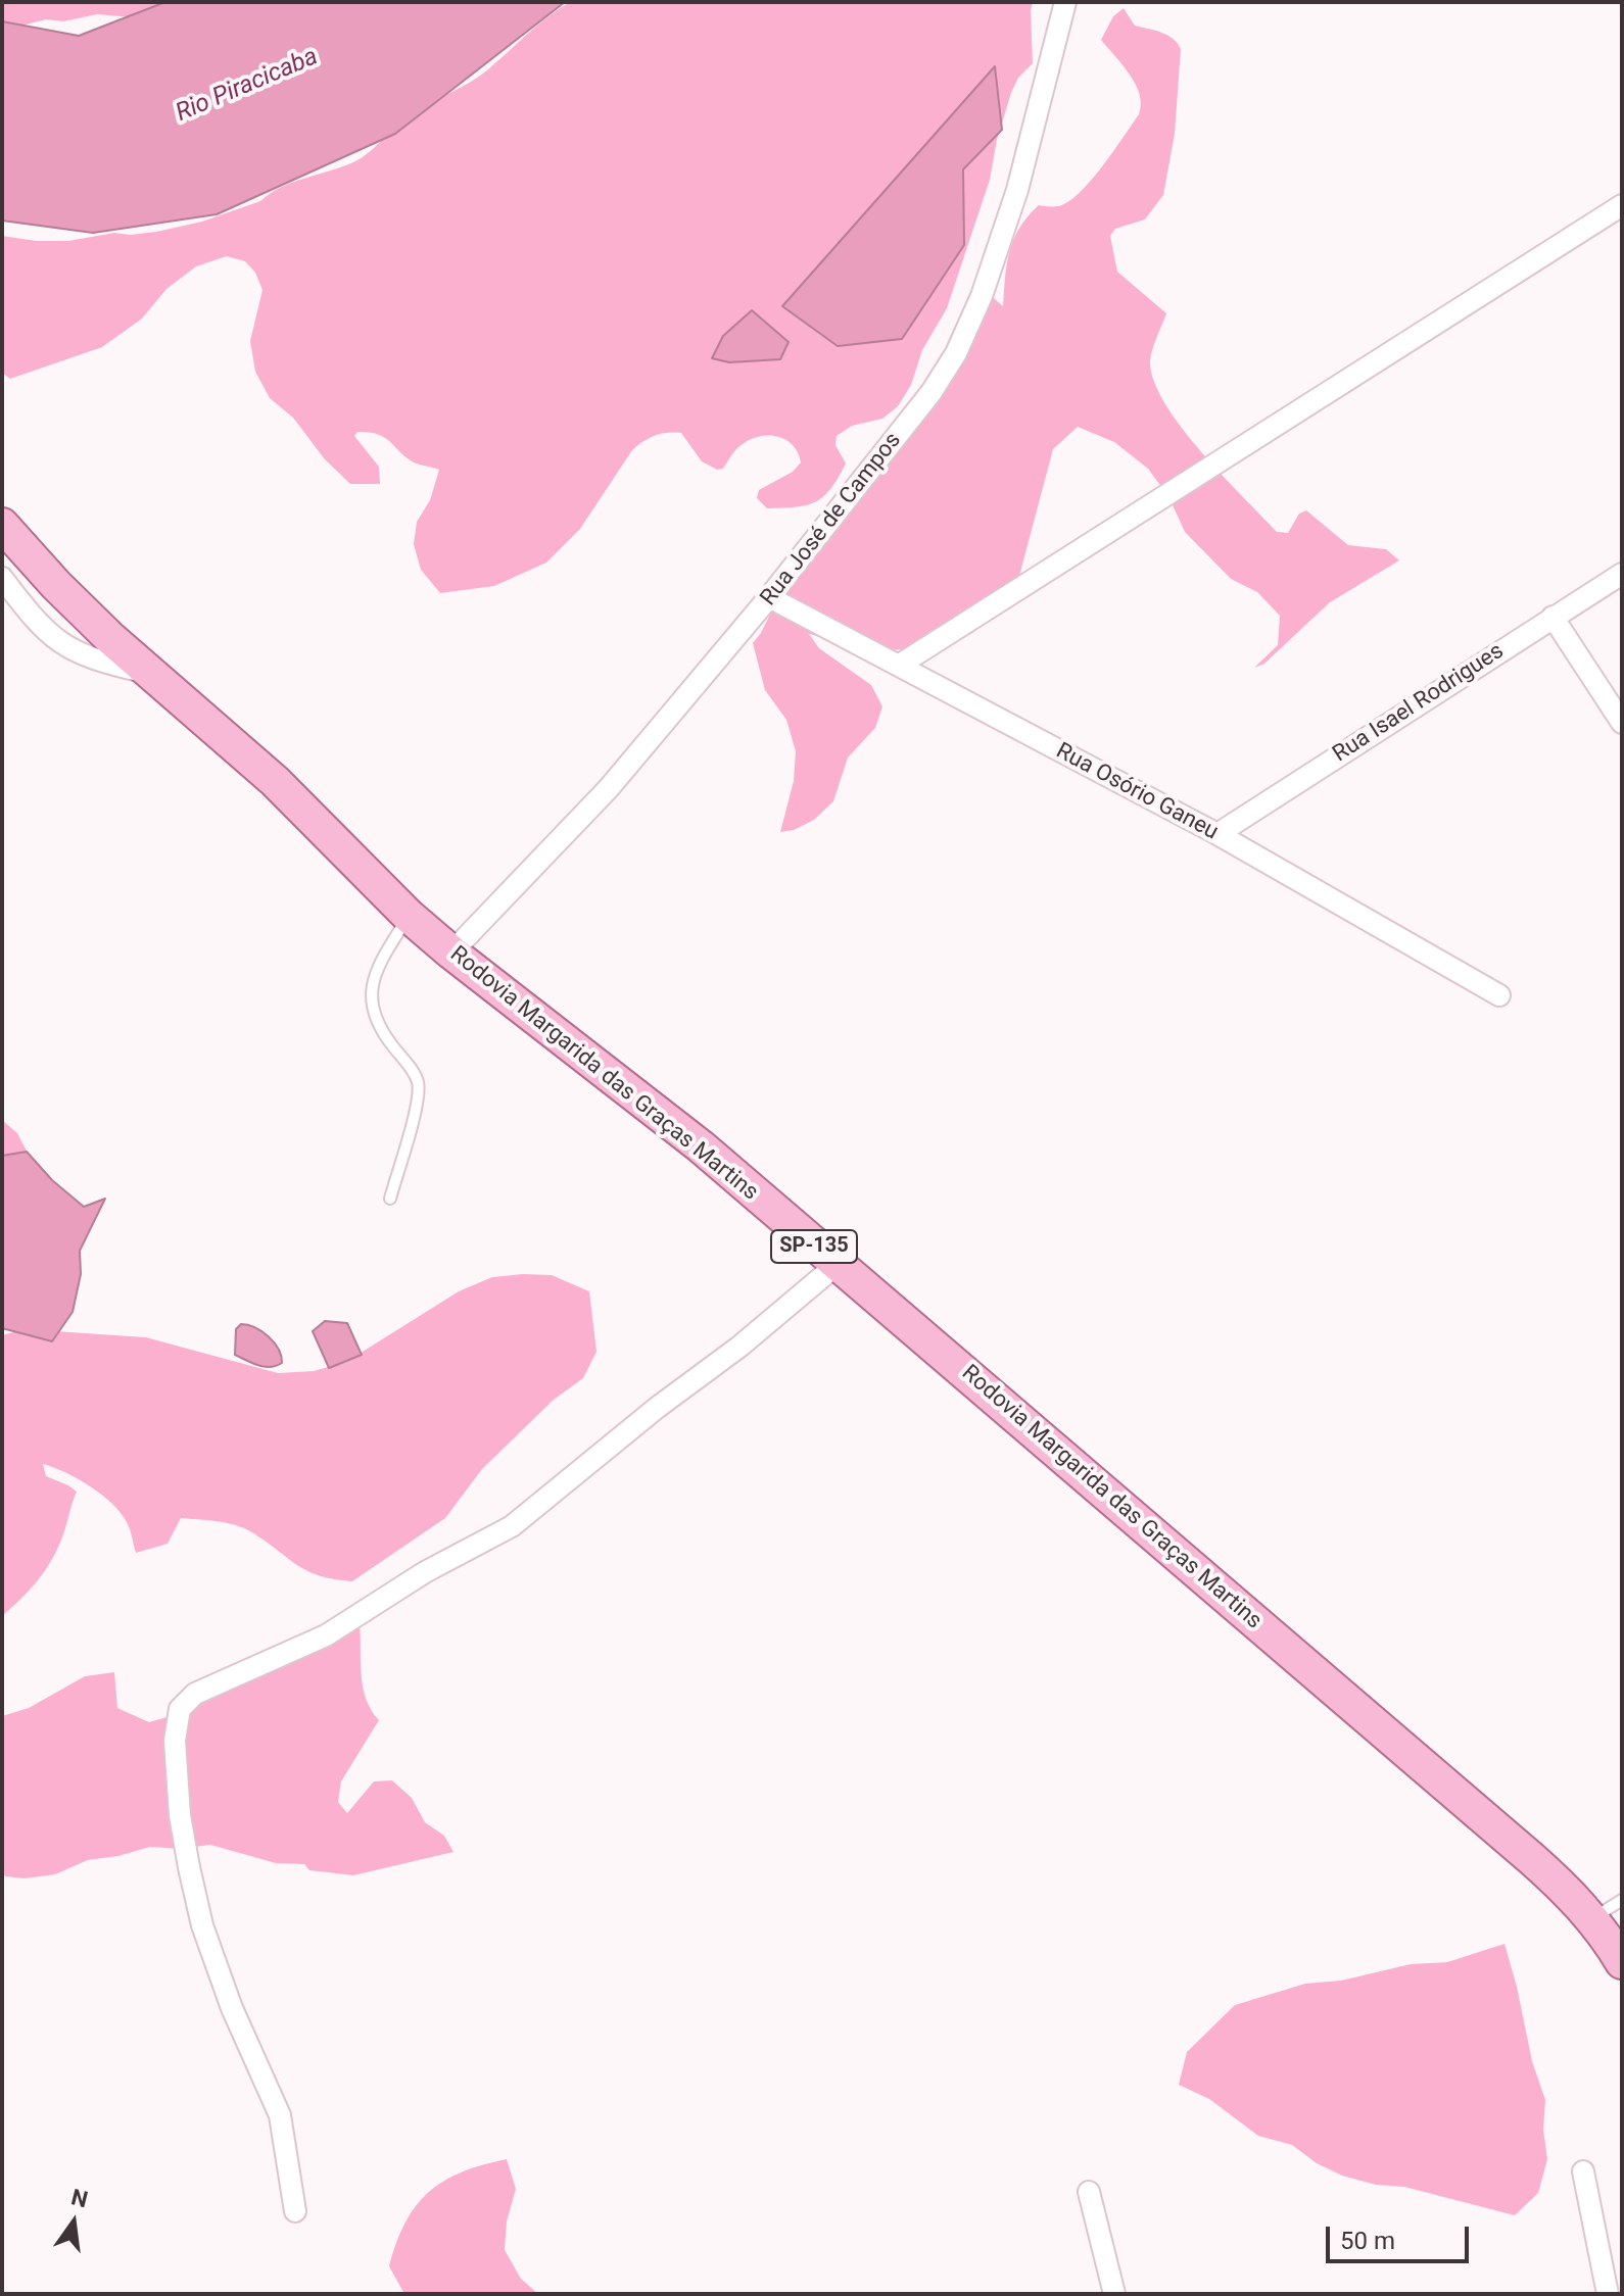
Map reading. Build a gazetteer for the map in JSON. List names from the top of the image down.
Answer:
{
  "streets": {
    "main road": ["Rodovia Margarida das Graças Martins", "SP-135"],
    "street": ["Rua José de Campos", "Rua Isael Rodrigues", "Rua Osório Ganeu"]
  },
  "crossings": [
    ["Rua José de Campos", "Rua Osório Ganeu"],
    ["Rua José de Campos", "Rodovia Margarida das Graças Martins"],
    ["Rua Isael Rodrigues", "Rua Osório Ganeu"]
  ],
  "water": ["Rio Piracicaba"],
  "scale_bar": "50 m",
  "north": "top"
}
